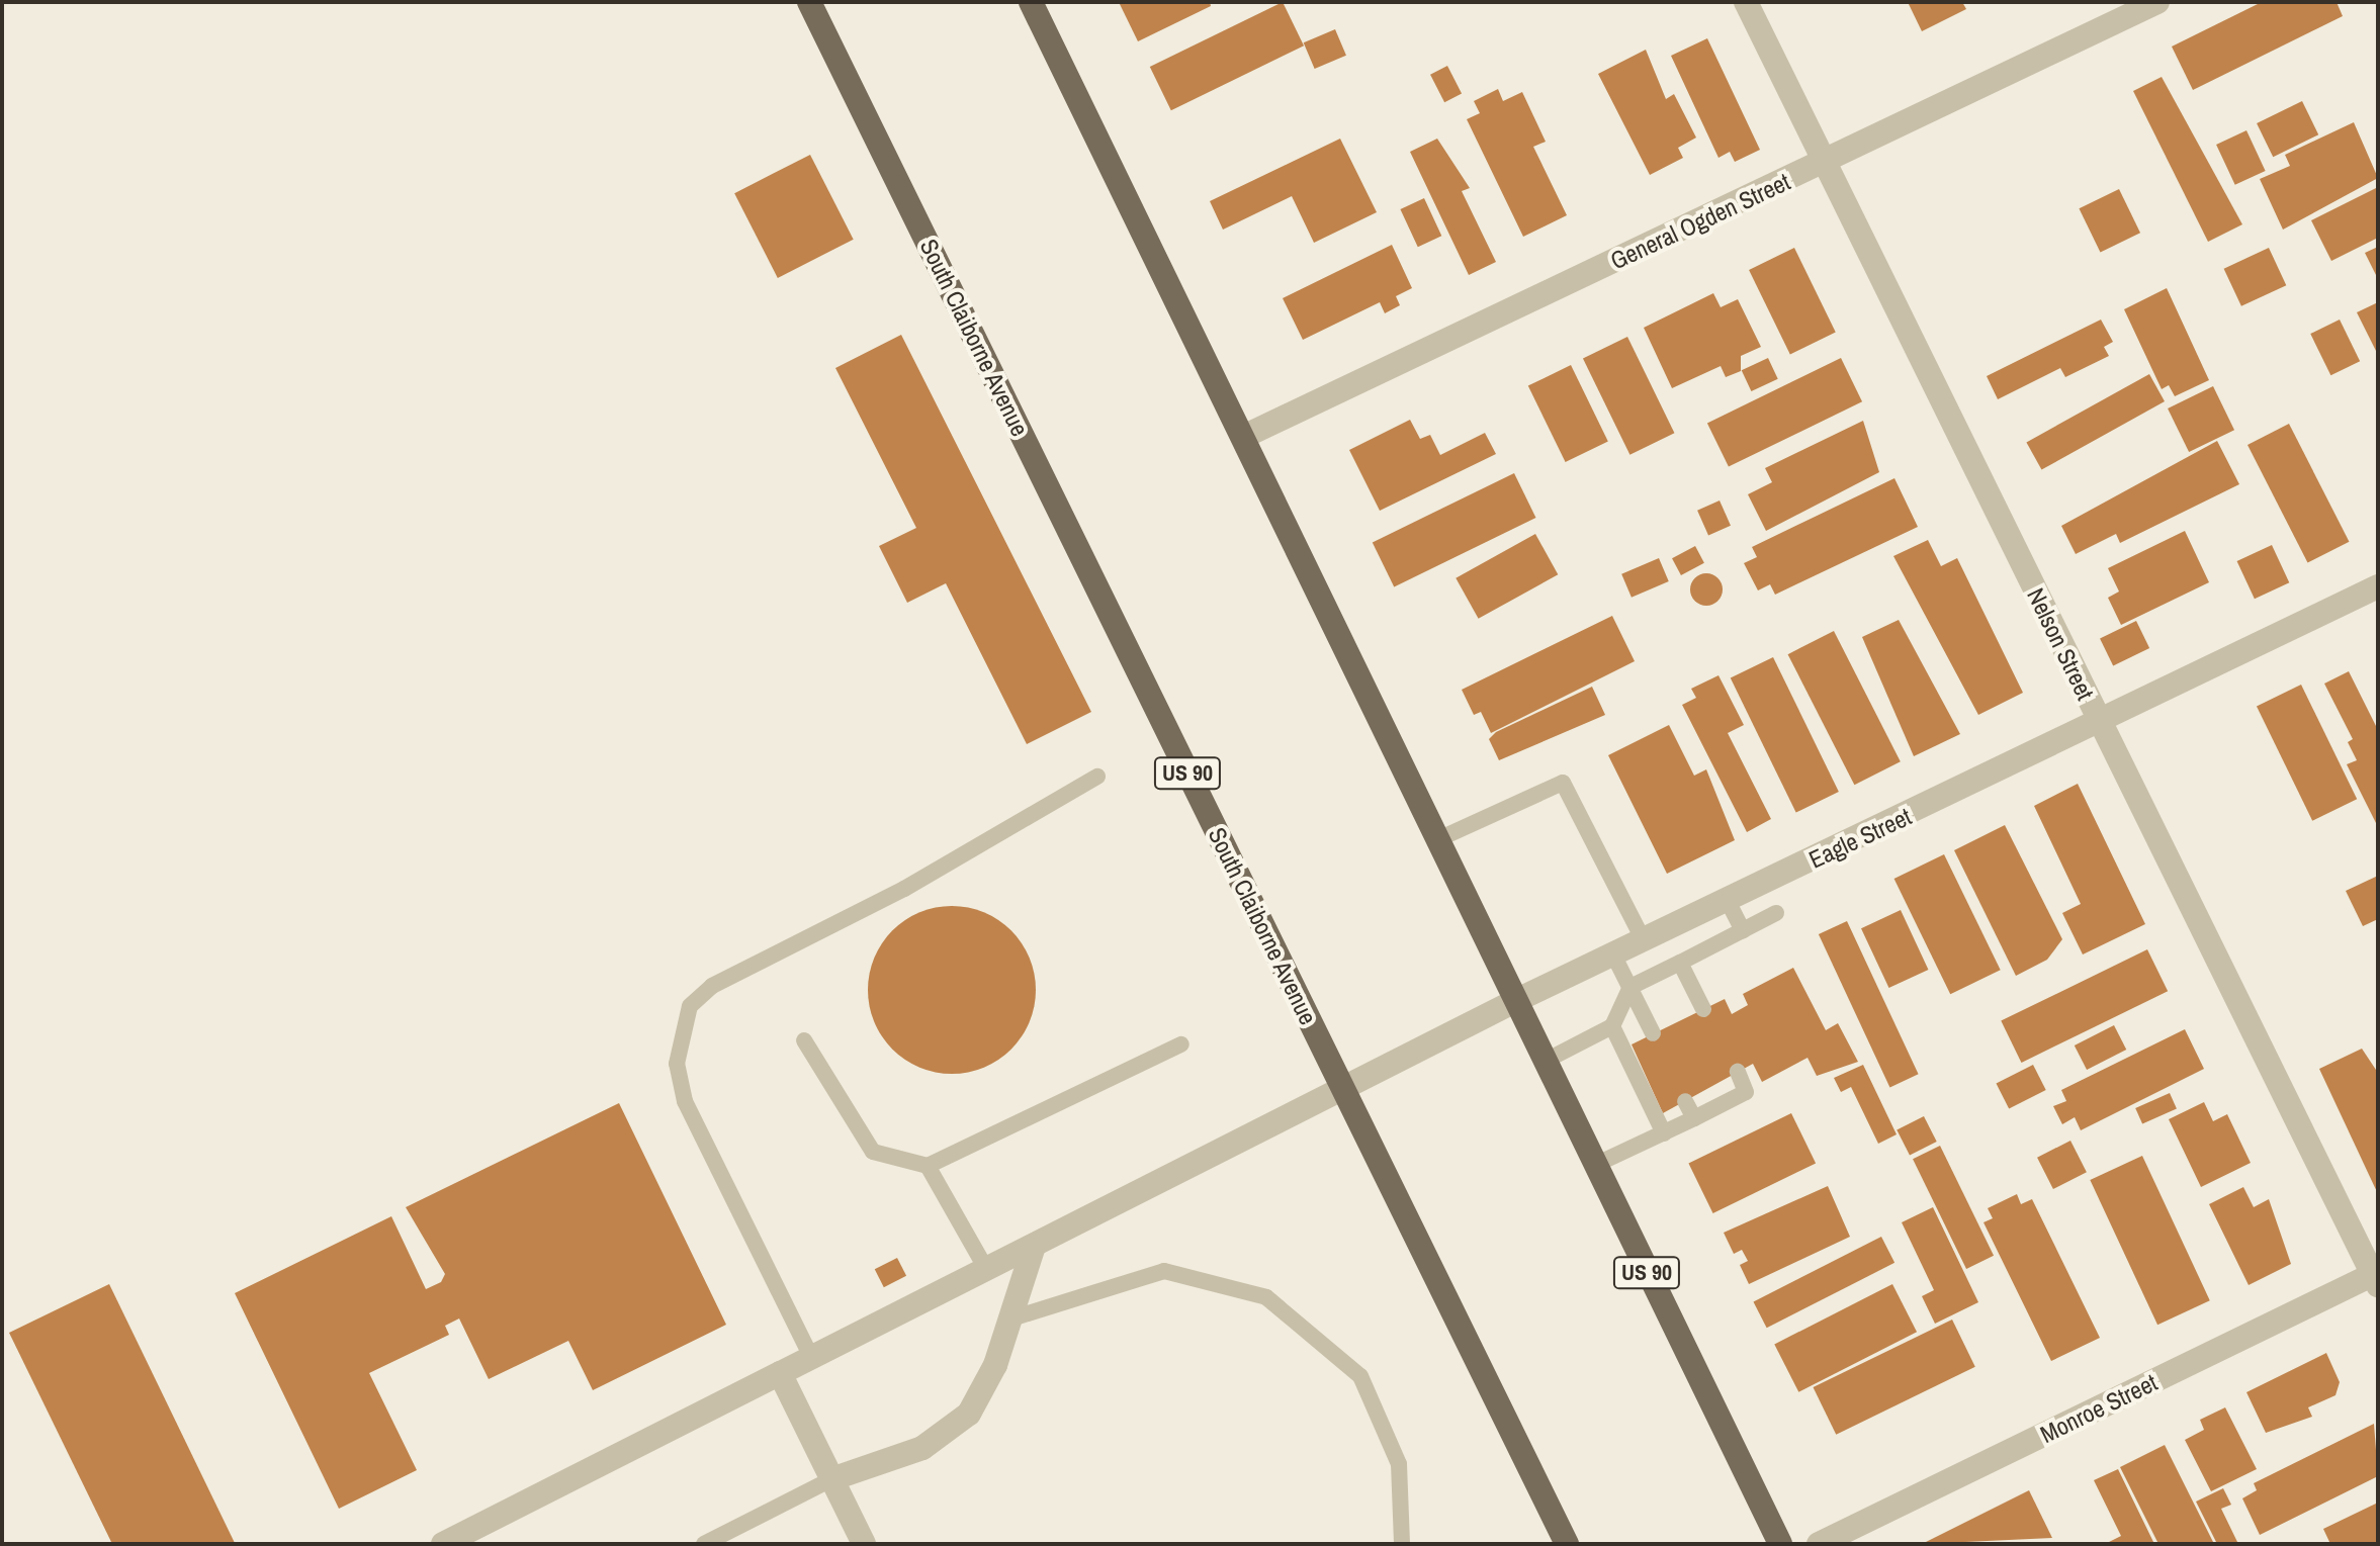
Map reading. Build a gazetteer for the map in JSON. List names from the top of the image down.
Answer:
{
  "streets": {
    "main road": ["South Claiborne Avenue", "US 90"],
    "street": [
      "General Ogden Street",
      "Nelson Street",
      "Eagle Street",
      "Monroe Street"
    ]
  },
  "crossings": [
    ["General Ogden Street", "Nelson Street"],
    ["General Ogden Street", "US 90"],
    ["South Claiborne Avenue", "Eagle Street"],
    ["Nelson Street", "Eagle Street"],
    ["Nelson Street", "Monroe Street"],
    ["US 90", "Eagle Street"]
  ]
}
